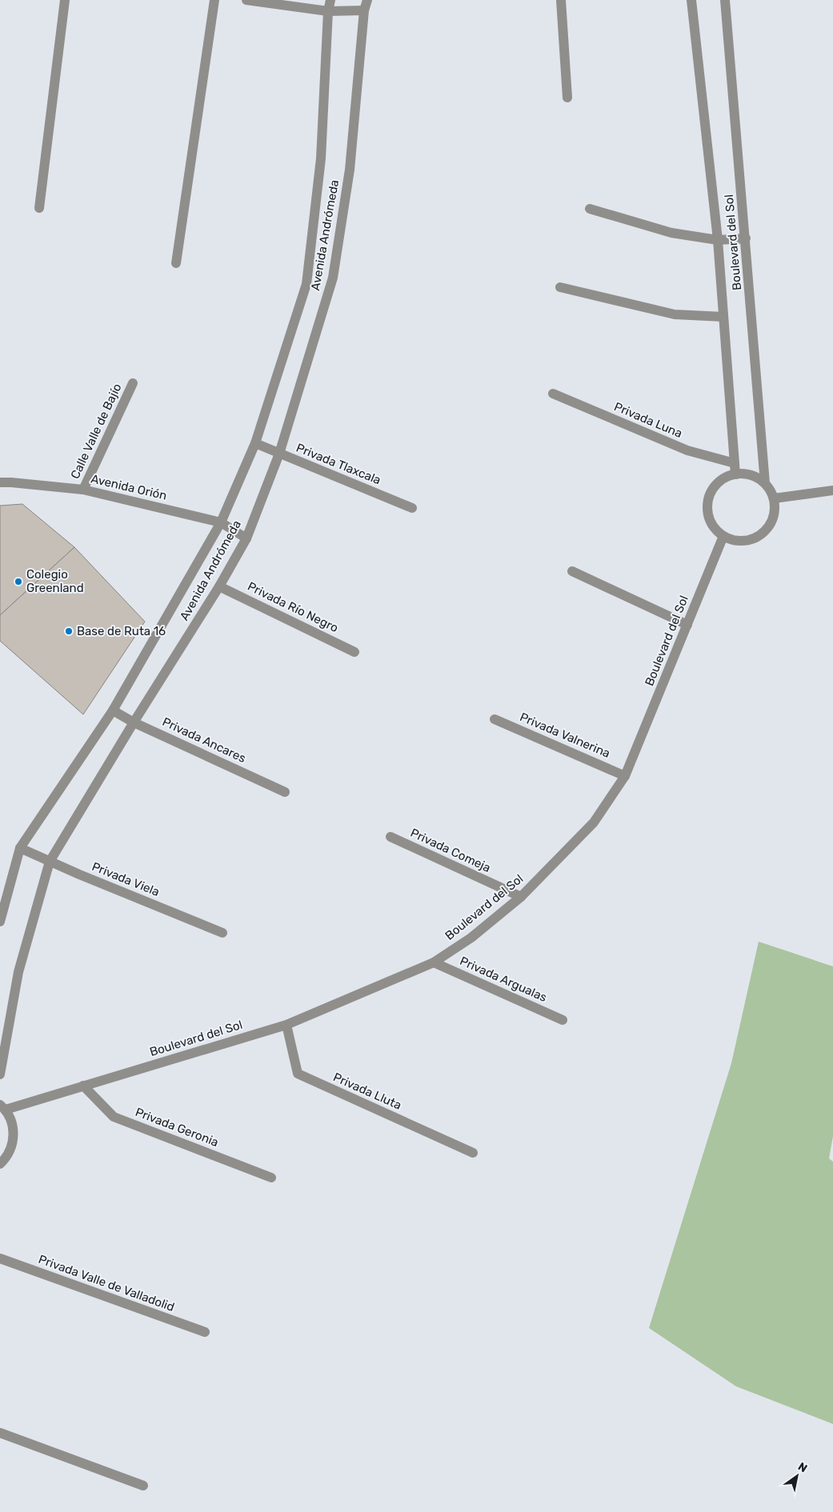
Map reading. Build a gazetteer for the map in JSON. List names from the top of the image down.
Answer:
{
  "streets": {
    "street": [
      "Avenida Andrómeda",
      "Boulevard del Sol",
      "Privada Luna",
      "Calle Valle de Bajío",
      "Privada Tlaxcala",
      "Avenida Orión",
      "Privada Río Negro",
      "Privada Valnerina",
      "Privada Ancares",
      "Privada Comeja",
      "Privada Viela",
      "Privada Argualas",
      "Privada Lluta",
      "Privada Geronia",
      "Privada Valle de Valladolid"
    ]
  },
  "crossings": [
    ["Avenida Andrómeda", "Privada Tlaxcala"],
    ["Avenida Andrómeda", "Avenida Orión"],
    ["Avenida Andrómeda", "Privada Río Negro"],
    ["Avenida Andrómeda", "Privada Ancares"],
    ["Avenida Andrómeda", "Privada Viela"],
    ["Boulevard del Sol", "Privada Luna"],
    ["Boulevard del Sol", "Privada Valnerina"],
    ["Boulevard del Sol", "Privada Comeja"],
    ["Boulevard del Sol", "Privada Argualas"],
    ["Boulevard del Sol", "Privada Lluta"],
    ["Boulevard del Sol", "Privada Geronia"],
    ["Calle Valle de Bajío", "Avenida Orión"]
  ],
  "places": ["Colegio Greenland", "Base de Ruta 16"],
  "north": "top right"
}
